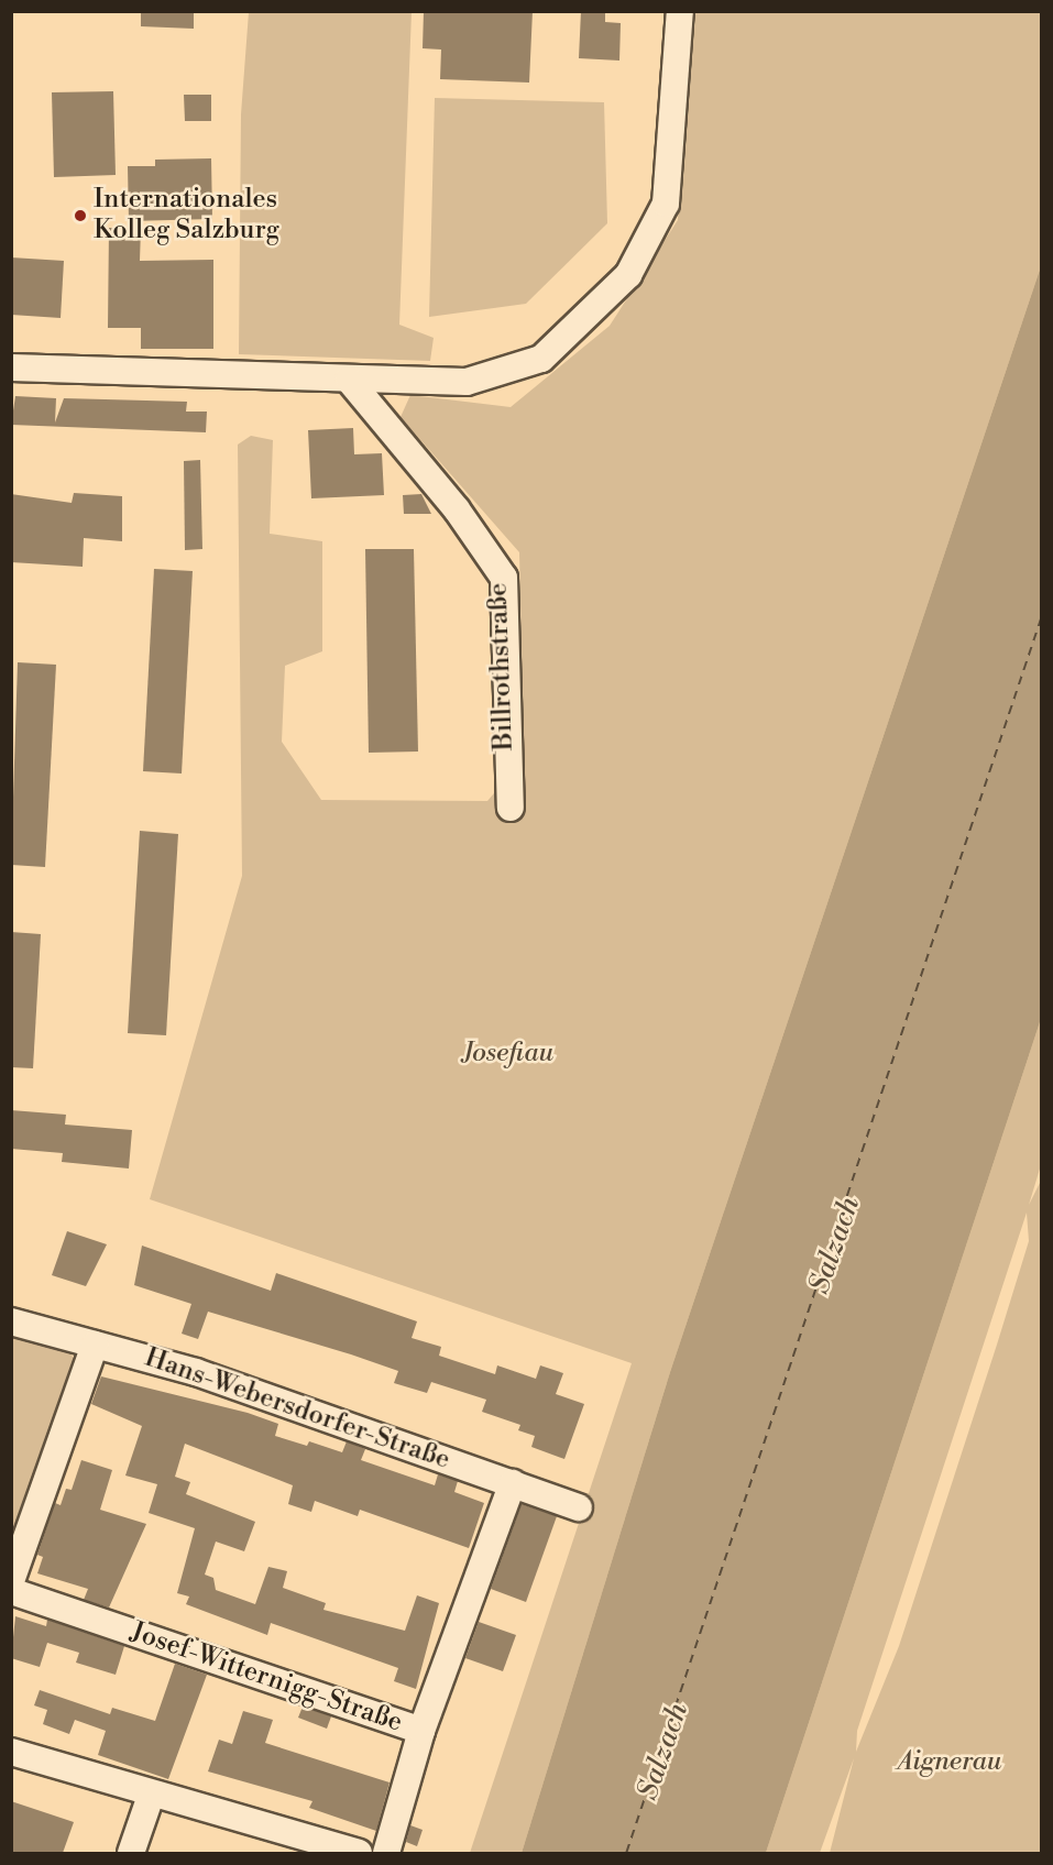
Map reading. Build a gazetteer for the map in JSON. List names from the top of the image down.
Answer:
{
  "streets": {
    "street": ["Billrothstraße", "Hans-Webersdorfer-Straße", "Josef-Witternigg-Straße"]
  },
  "crossings": [
    ["Hans-Webersdorfer-Straße", "Josef-Witternigg-Straße"]
  ],
  "water": ["Salzach"],
  "parks": ["Josefiau", "Aignerau"],
  "places": ["Internationales Kolleg Salzburg"]
}
